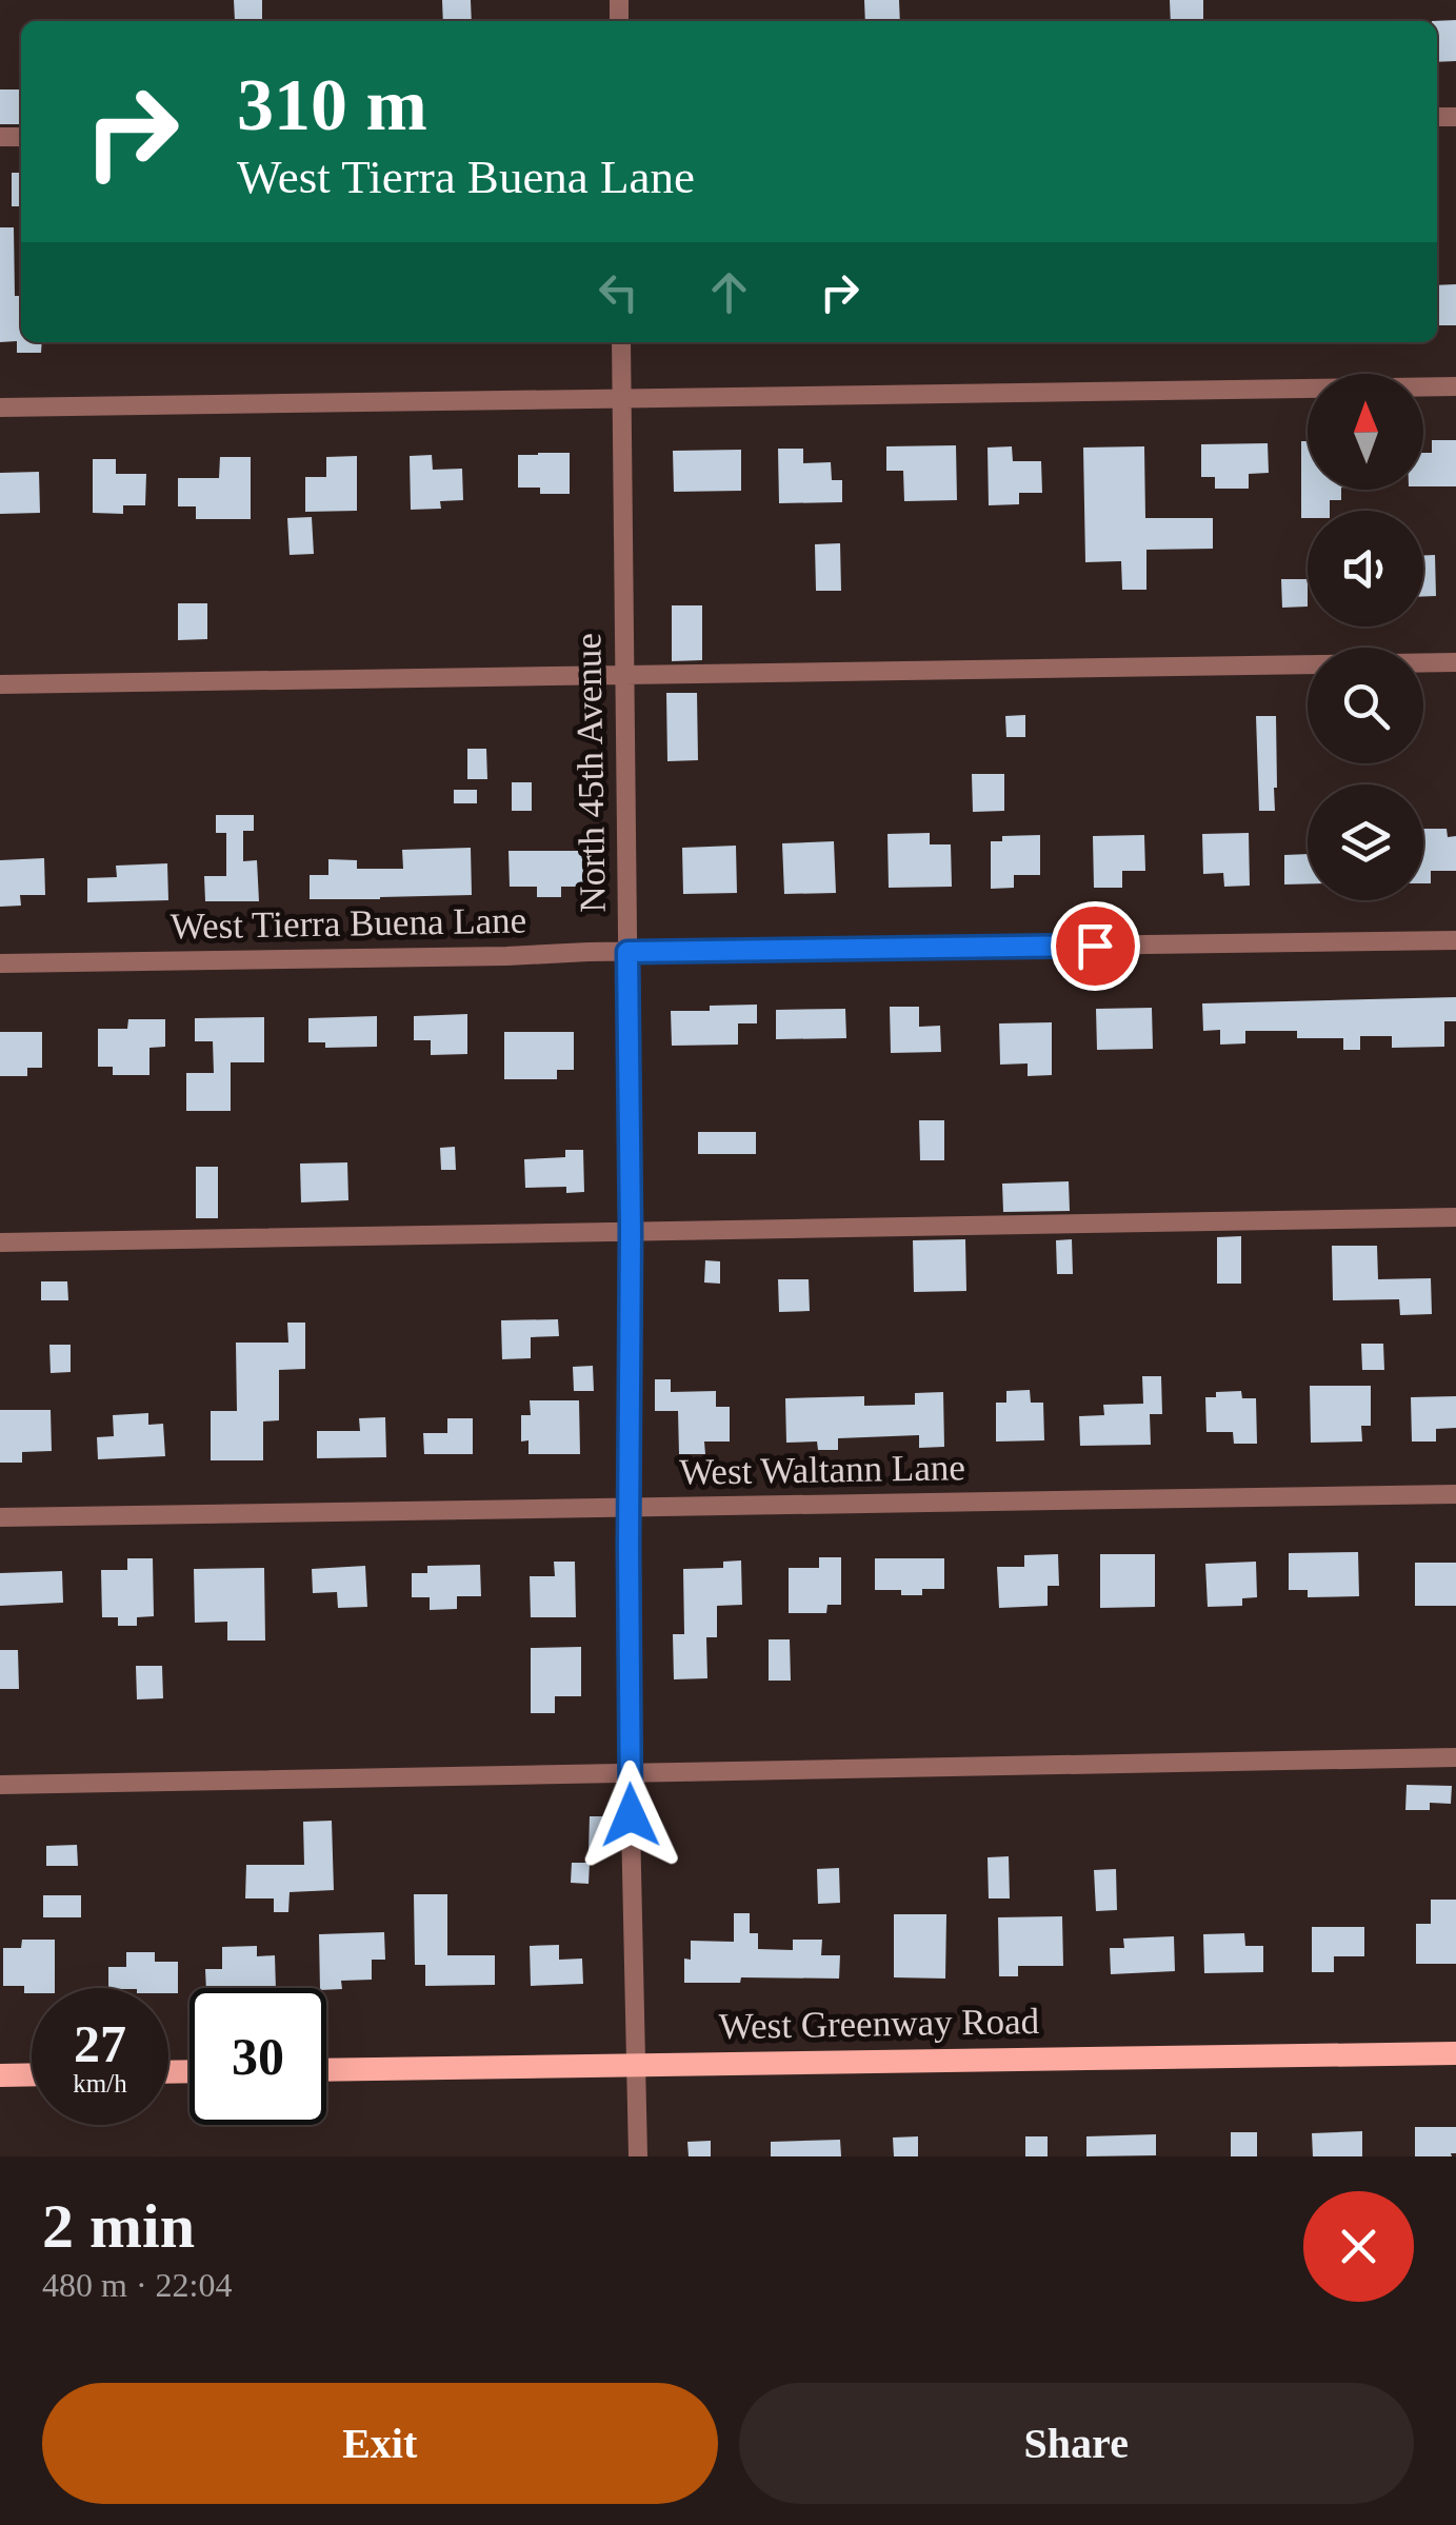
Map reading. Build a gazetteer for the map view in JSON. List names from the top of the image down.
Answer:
{
  "streets": {
    "main road": ["West Greenway Road"],
    "street": ["North 45th Avenue", "West Tierra Buena Lane", "West Waltann Lane"]
  },
  "crossings": [
    ["North 45th Avenue", "West Tierra Buena Lane"],
    ["North 45th Avenue", "West Waltann Lane"],
    ["North 45th Avenue", "West Greenway Road"]
  ],
  "north": "top",
  "page": {
    "turn": ["310 m", "West Tierra Buena Lane"],
    "speed": "27 km/h",
    "limit": "30",
    "heading": ["2 min", "480 m · 22:04"],
    "buttons": ["Exit", "Share"]
  }
}
